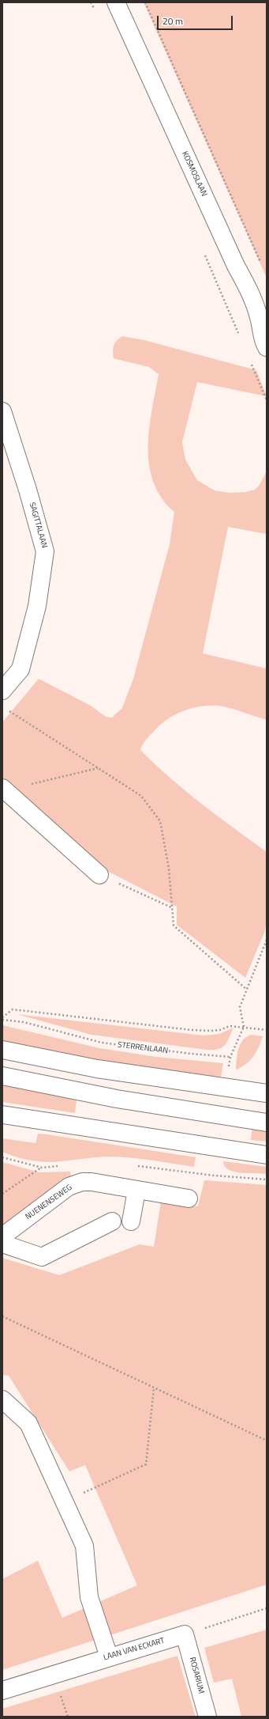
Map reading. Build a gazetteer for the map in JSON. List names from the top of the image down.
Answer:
{
  "streets": {
    "street": [
      "KOSMOSLAAN",
      "SAGITTALAAN",
      "NUENENSEWEG",
      "LAAN VAN ECKART",
      "ROSARIUM"
    ],
    "path": ["STERRENLAAN"]
  },
  "crossings": [
    ["LAAN VAN ECKART", "ROSARIUM"]
  ],
  "scale_bar": "20 m"
}
